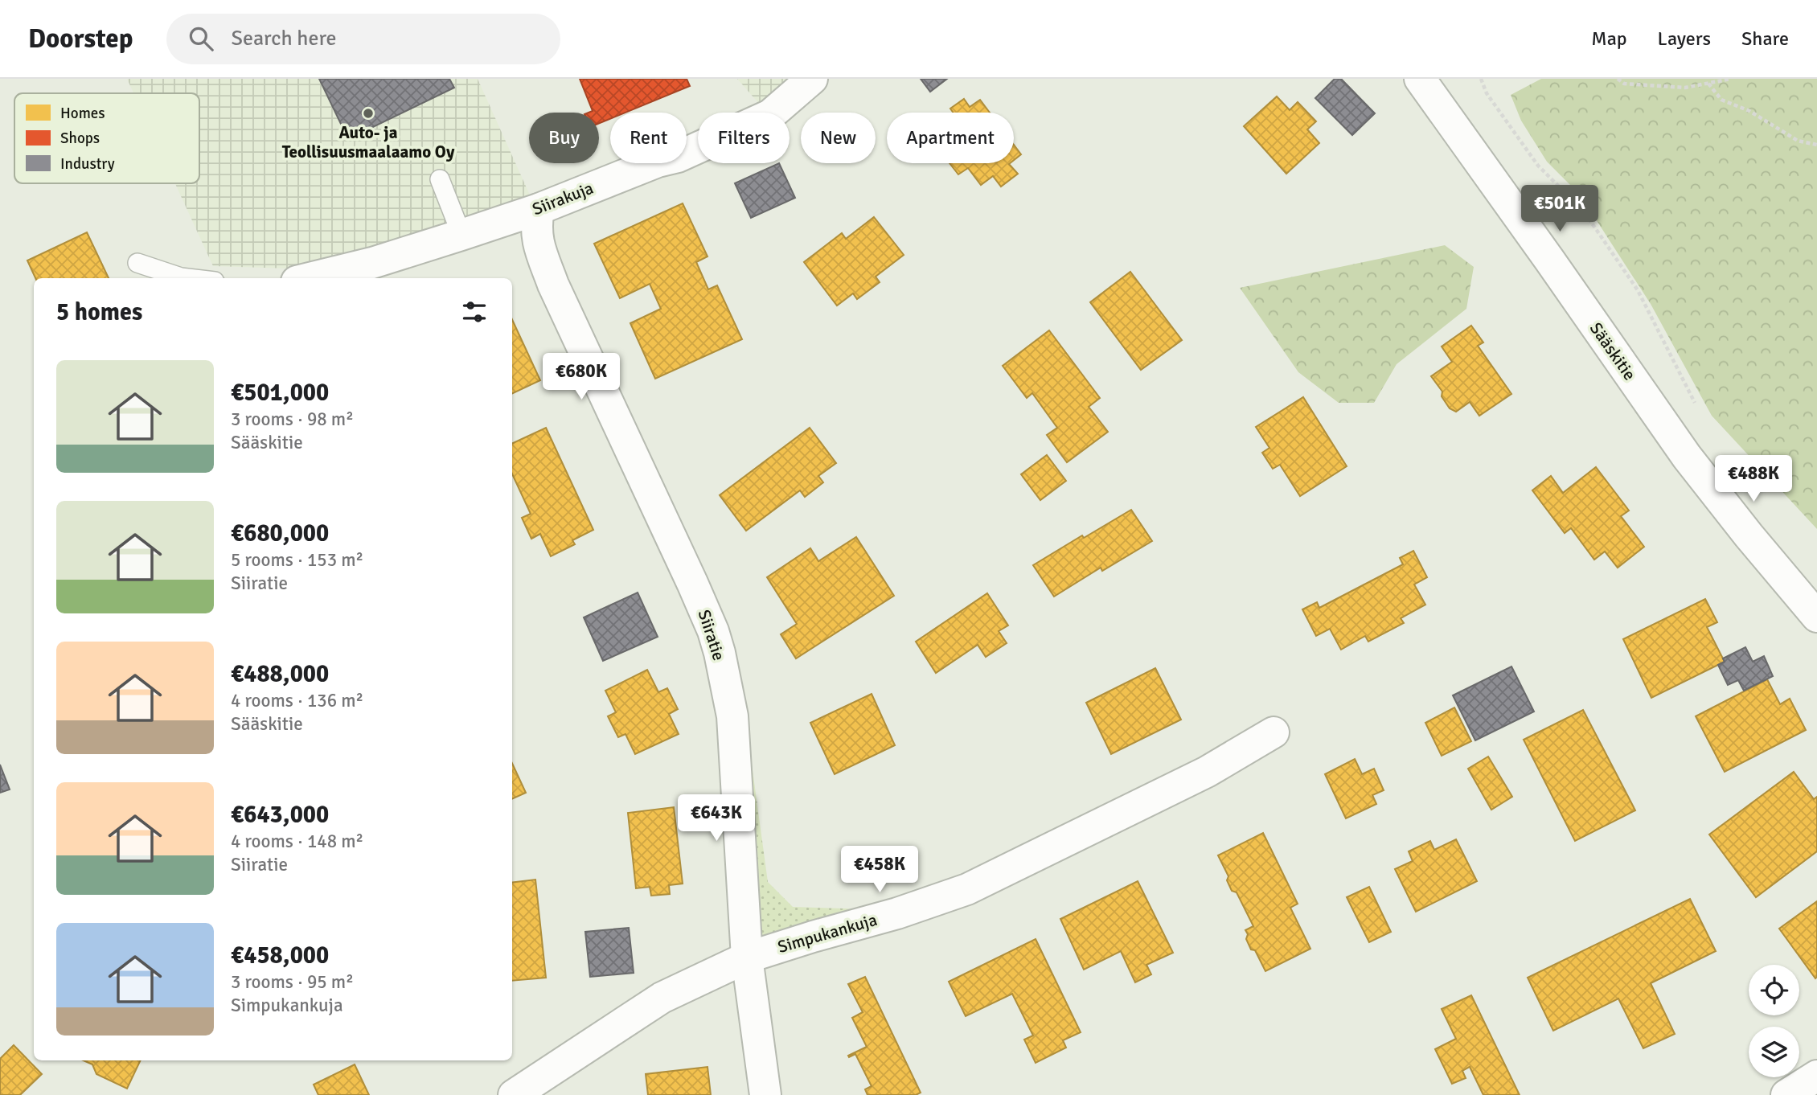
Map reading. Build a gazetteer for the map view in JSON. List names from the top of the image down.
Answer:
{
  "streets": {
    "street": [
      "Siirakuja",
      "Sääskitie",
      "Siiratie",
      "Simpukankuja"
    ]
  },
  "crossings": [
    ["Siirakuja", "Siiratie"],
    ["Siiratie", "Simpukankuja"]
  ],
  "places": ["Auto- ja Teollisuusmaalaamo Oy"],
  "legend": ["Homes", "Shops", "Industry"],
  "page": {
    "header": "Doorstep",
    "search": "Search here",
    "nav": ["Map", "Layers", "Share"],
    "chip": [
      "Buy",
      "Rent",
      "Filters",
      "New",
      "Apartment"
    ],
    "price": [
      "€501K",
      "€680K",
      "€488K",
      "€643K",
      "€458K"
    ],
    "heading": "5 homes",
    "list": [
      {
        "name": "€501,000",
        "note": "3 rooms · 98 m² · Sääskitie"
      },
      {
        "name": "€680,000",
        "note": "5 rooms · 153 m² · Siiratie"
      },
      {
        "name": "€488,000",
        "note": "4 rooms · 136 m² · Sääskitie"
      },
      {
        "name": "€643,000",
        "note": "4 rooms · 148 m² · Siiratie"
      },
      {
        "name": "€458,000",
        "note": "3 rooms · 95 m² · Simpukankuja"
      }
    ]
  }
}
